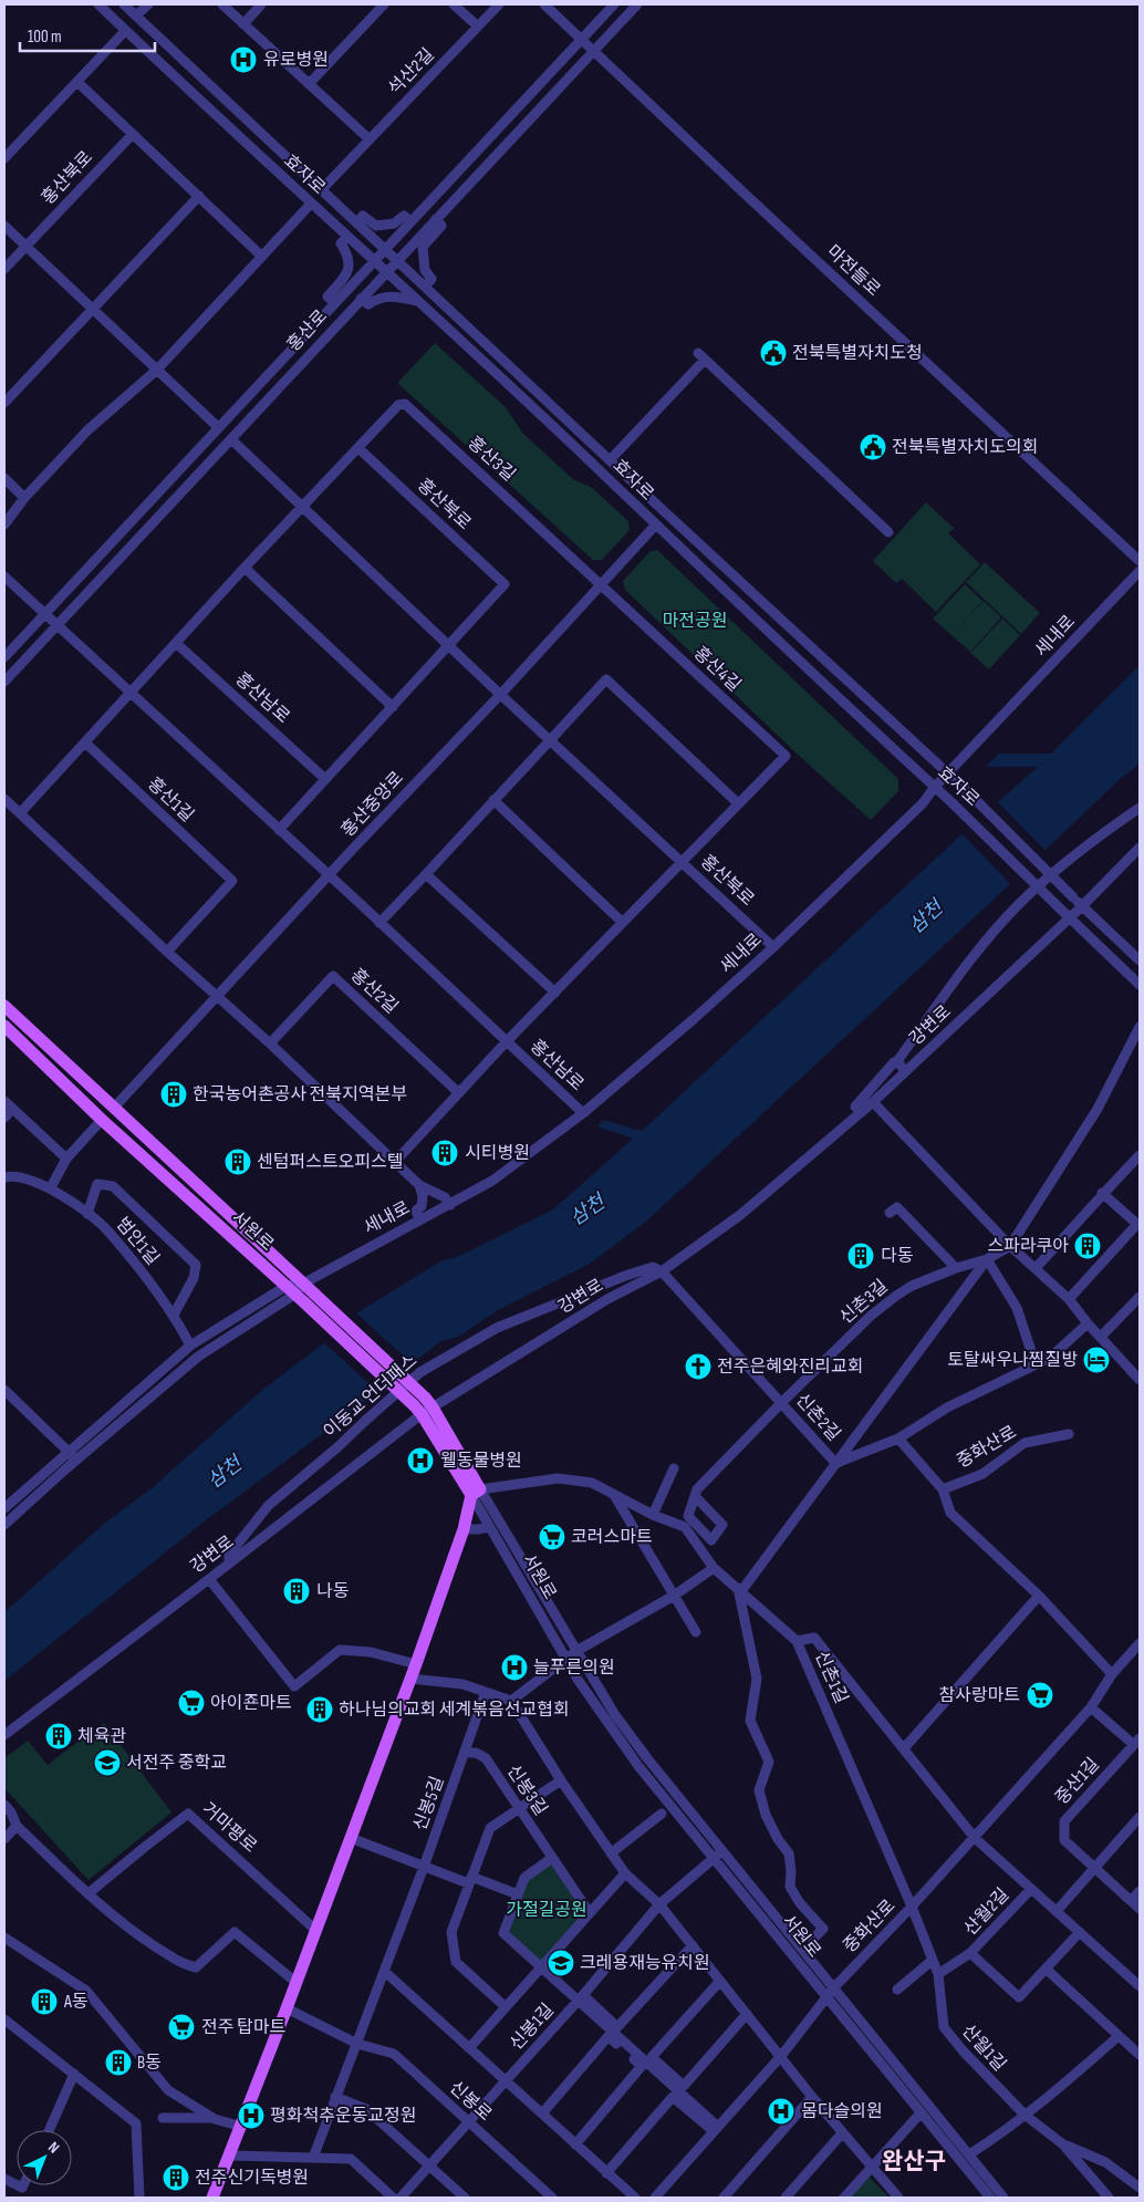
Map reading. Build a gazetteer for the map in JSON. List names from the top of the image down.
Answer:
{
  "streets": {
    "main road": ["서원로"],
    "street": [
      "석산2길",
      "효자로",
      "홍산북로",
      "마전들로",
      "홍산로",
      "홍산3길",
      "세내로",
      "홍산4길",
      "홍산남로",
      "홍산1길",
      "홍산중앙로",
      "홍산2길",
      "강변로",
      "범안1길",
      "신촌3길",
      "이동교 언더패스",
      "신촌2길",
      "중화산로",
      "신촌1길",
      "중산1길",
      "신봉3길",
      "신봉5길",
      "거마평로",
      "산월2길",
      "신봉1길",
      "산월1길",
      "신봉로"
    ]
  },
  "crossings": [
    ["석산2길", "효자로"],
    ["효자로", "홍산로"],
    ["효자로", "세내로"],
    ["효자로", "홍산중앙로"],
    ["효자로", "강변로"],
    ["홍산북로", "홍산로"],
    ["홍산북로", "홍산3길"],
    ["홍산북로", "세내로"],
    ["홍산북로", "홍산4길"],
    ["홍산북로", "홍산남로"],
    ["홍산북로", "홍산중앙로"],
    ["마전들로", "홍산로"],
    ["홍산로", "홍산남로"],
    ["홍산3길", "홍산4길"],
    ["홍산3길", "홍산중앙로"],
    ["세내로", "홍산남로"],
    ["세내로", "서원로"],
    ["홍산4길", "홍산중앙로"],
    ["홍산남로", "홍산중앙로"],
    ["홍산중앙로", "서원로"],
    ["강변로", "서원로"],
    ["강변로", "이동교 언더패스"],
    ["강변로", "신촌2길"],
    ["서원로", "신촌3길"],
    ["서원로", "중화산로"],
    ["서원로", "신촌1길"],
    ["신촌3길", "신촌2길"],
    ["신촌3길", "신촌1길"],
    ["이동교 언더패스", "신촌2길"],
    ["중화산로", "신촌1길"],
    ["중화산로", "신봉3길"],
    ["중화산로", "산월2길"],
    ["중화산로", "산월1길"],
    ["신촌1길", "산월1길"],
    ["신봉3길", "신봉5길"],
    ["신봉1길", "신봉로"]
  ],
  "districts": ["완산구"],
  "water": ["삼천"],
  "parks": ["마전공원", "가절길공원"],
  "places": {
    "hospital": [
      "유로병원",
      "웰동물병원",
      "늘푸른의원",
      "몸다슬의원",
      "평화척추운동교정원"
    ],
    "public building": ["전북특별자치도청", "전북특별자치도의회"],
    "building": [
      "한국농어촌공사 전북지역본부",
      "시티병원",
      "센텀퍼스트오피스텔",
      "스파라쿠아",
      "다동",
      "나동",
      "하나님의교회 세계볶음선교협회",
      "체육관",
      "A동",
      "B동",
      "전주신기독병원"
    ],
    "hotel": ["토탈싸우나찜질방"],
    "church": ["전주은혜와진리교회"],
    "supermarket": [
      "코러스마트",
      "참사랑마트",
      "아이죤마트",
      "전주 탑마트"
    ],
    "school or university": ["서전주 중학교", "크레용재능유치원"]
  },
  "scale_bar": "100 m",
  "north": "top right"
}
